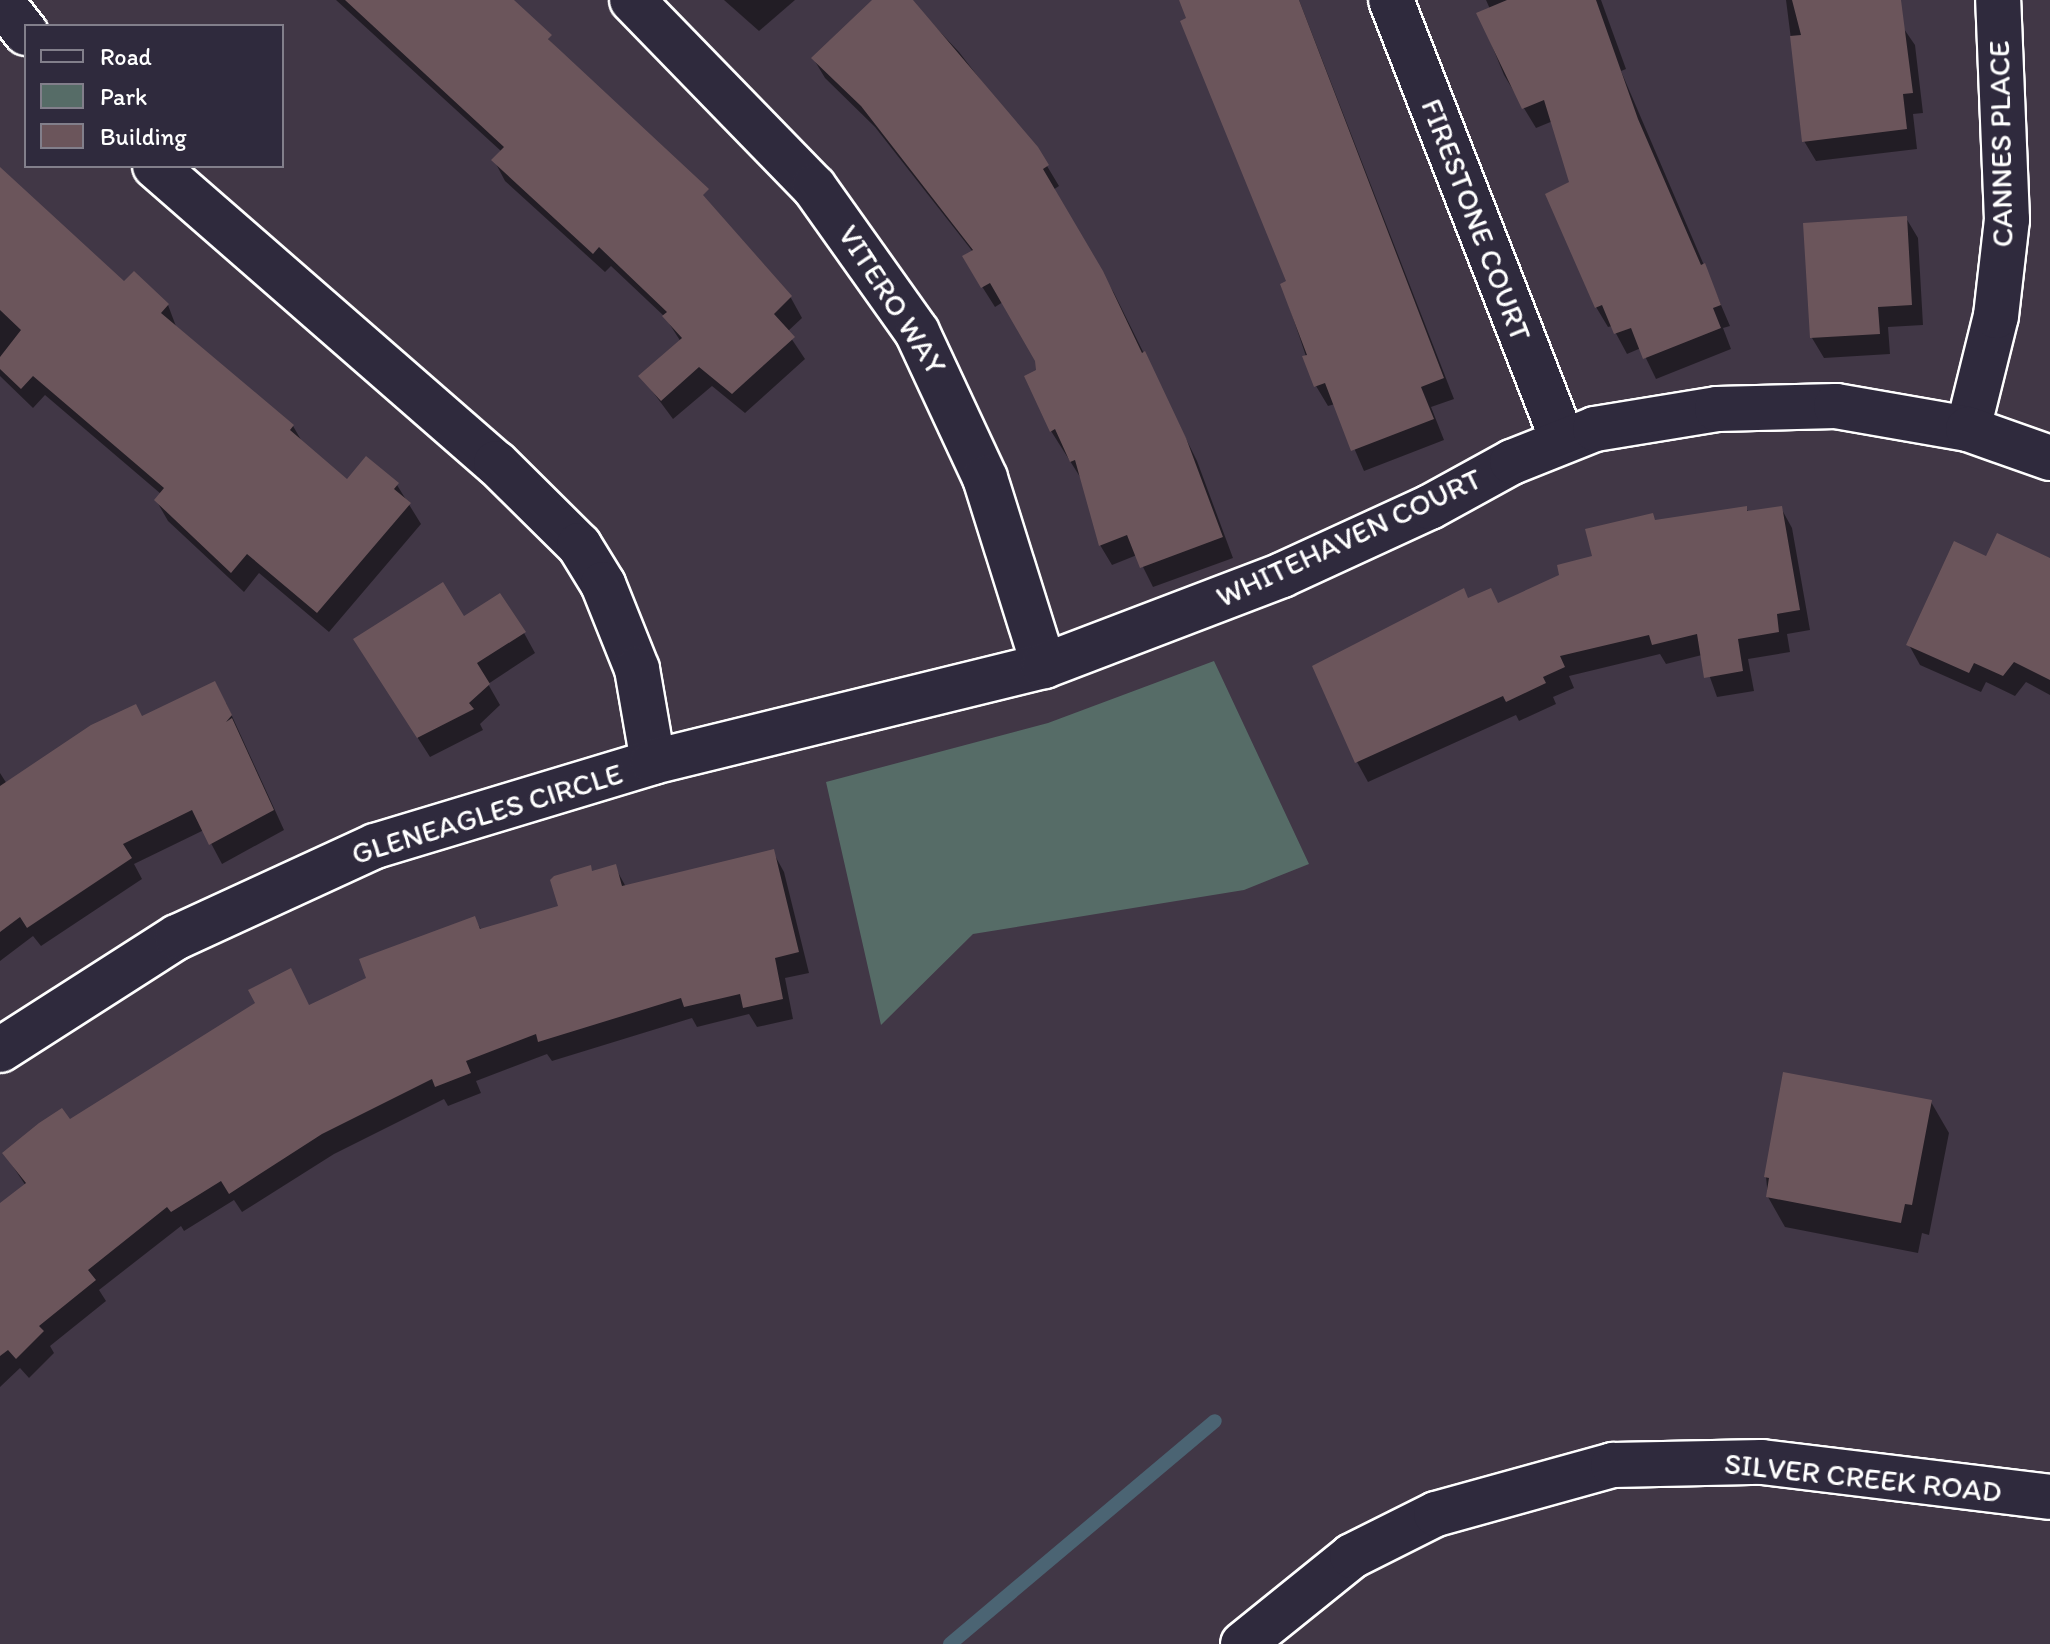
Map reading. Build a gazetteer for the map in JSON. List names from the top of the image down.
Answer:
{
  "streets": {
    "street": [
      "CANNES PLACE",
      "FIRESTONE COURT",
      "VITERO WAY",
      "WHITEHAVEN COURT",
      "GLENEAGLES CIRCLE",
      "SILVER CREEK ROAD"
    ]
  },
  "crossings": [
    ["CANNES PLACE", "WHITEHAVEN COURT"],
    ["FIRESTONE COURT", "WHITEHAVEN COURT"],
    ["VITERO WAY", "WHITEHAVEN COURT"],
    ["WHITEHAVEN COURT", "GLENEAGLES CIRCLE"]
  ],
  "legend": ["Road", "Park", "Building"]
}
